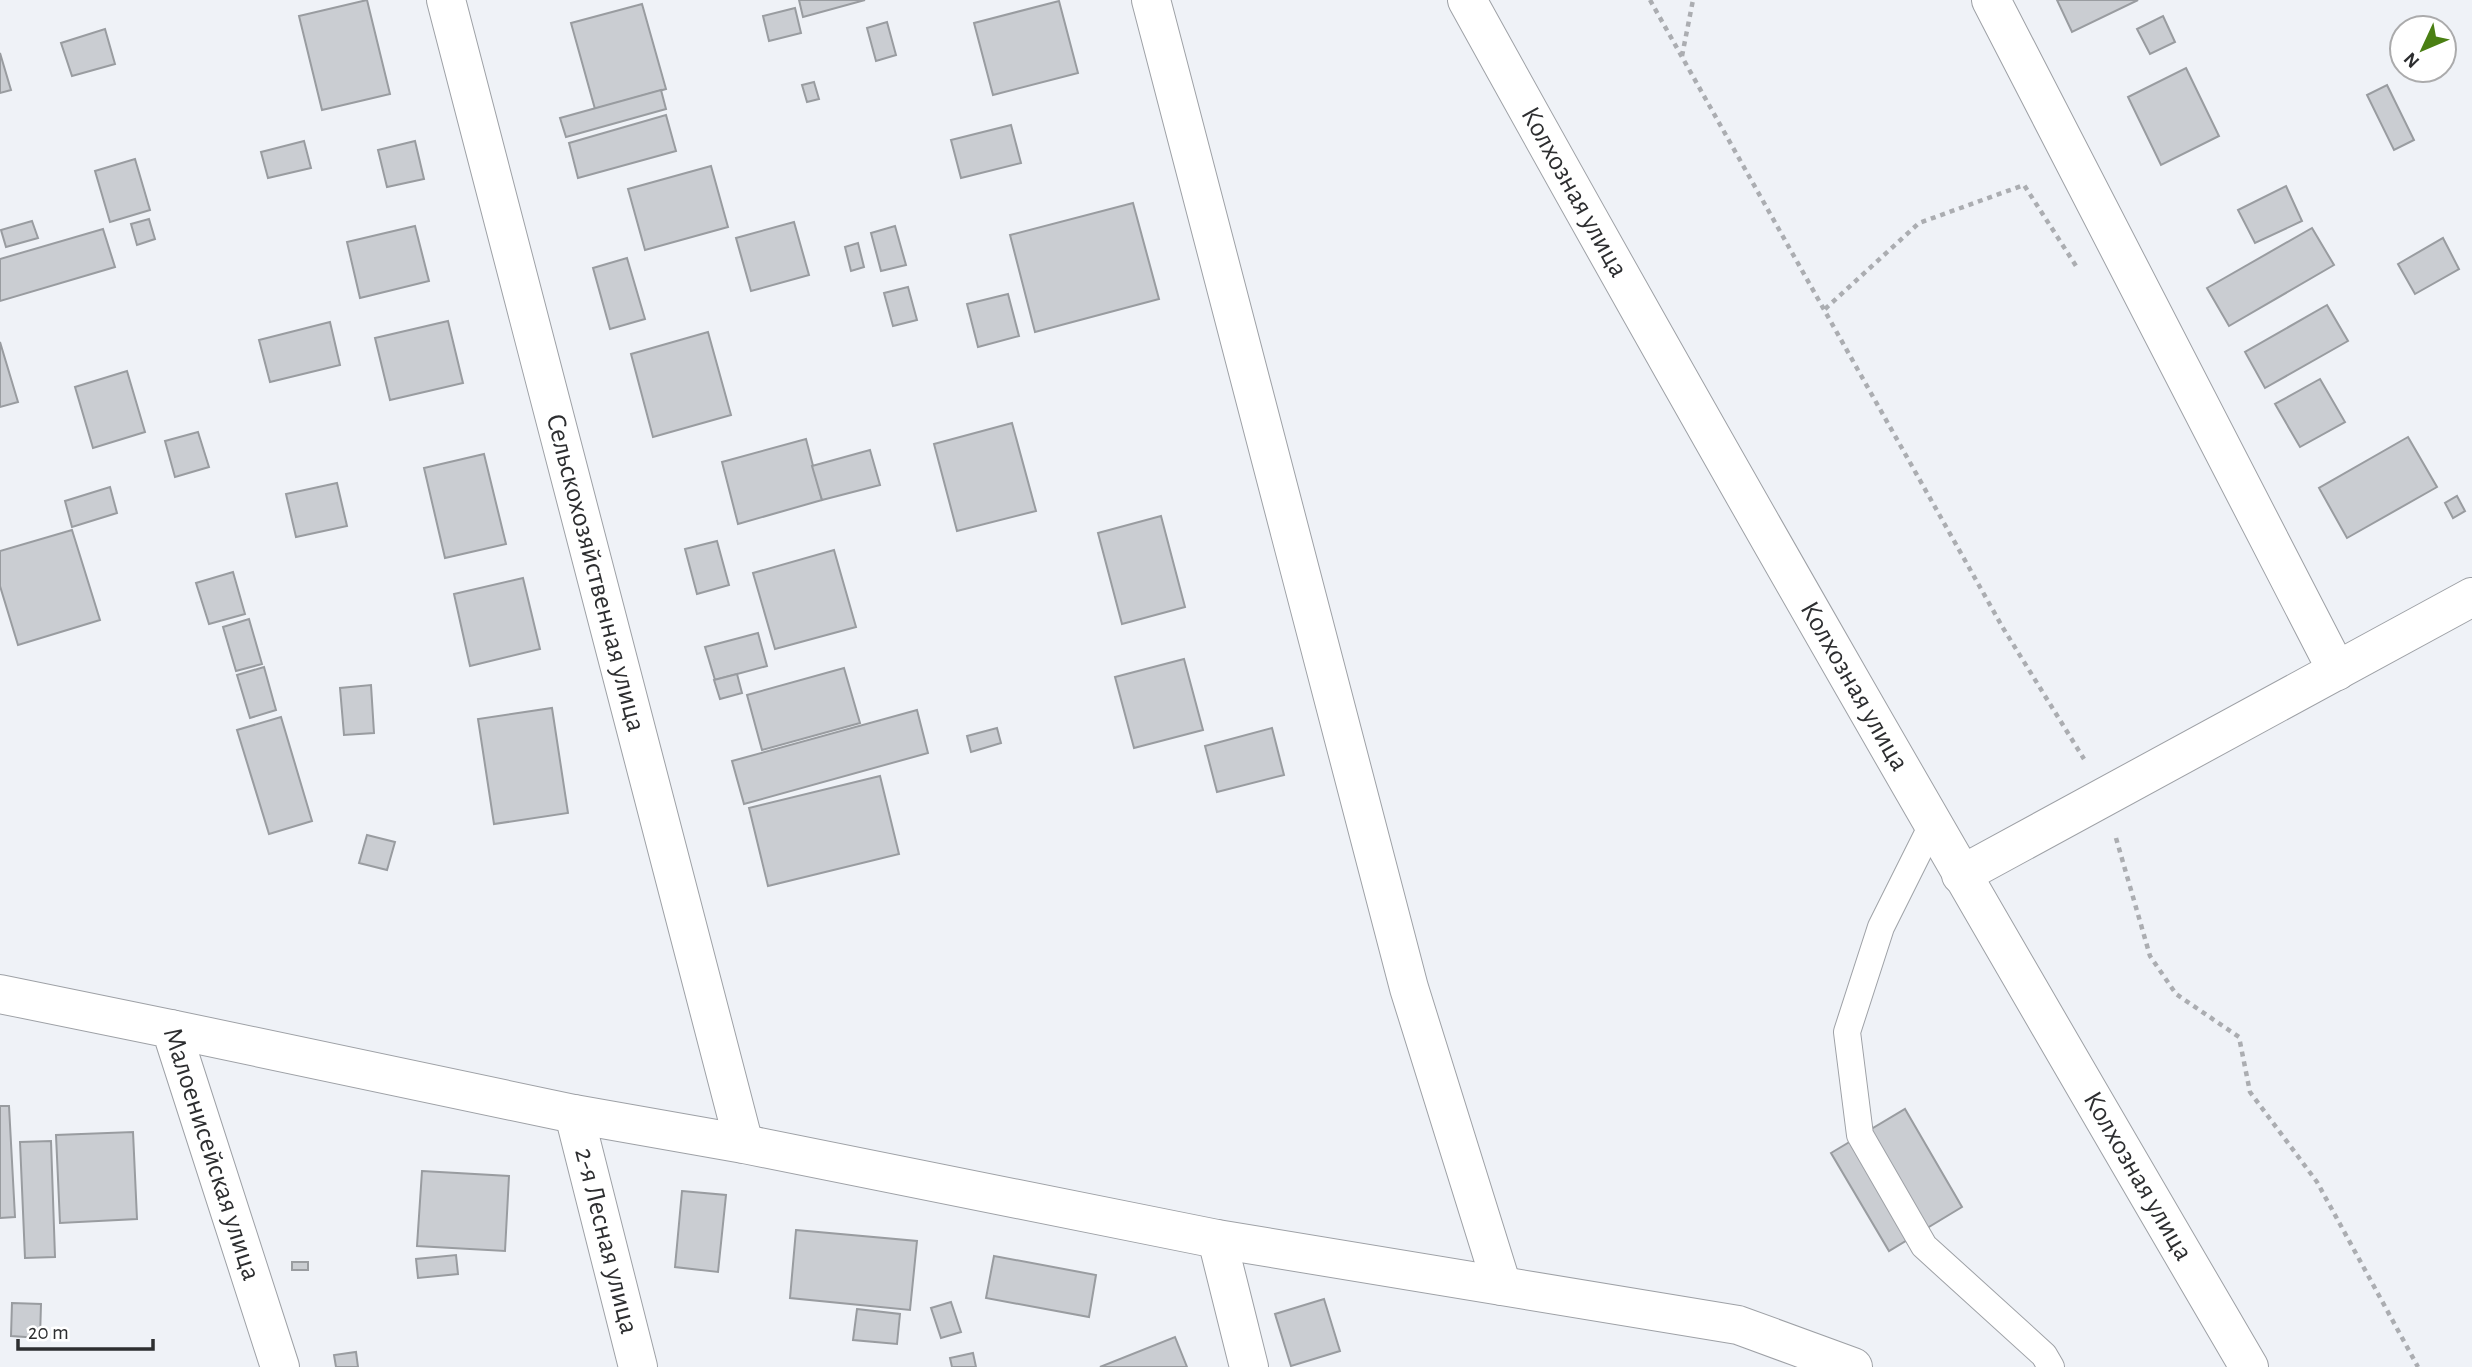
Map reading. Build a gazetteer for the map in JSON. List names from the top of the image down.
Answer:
{
  "streets": {
    "street": [
      "Колхозная улица",
      "Сельскохозяйственная улица",
      "Малоенисейская улица",
      "2-я Лесная улица"
    ]
  },
  "scale_bar": "20 m",
  "north": "bottom left"
}
